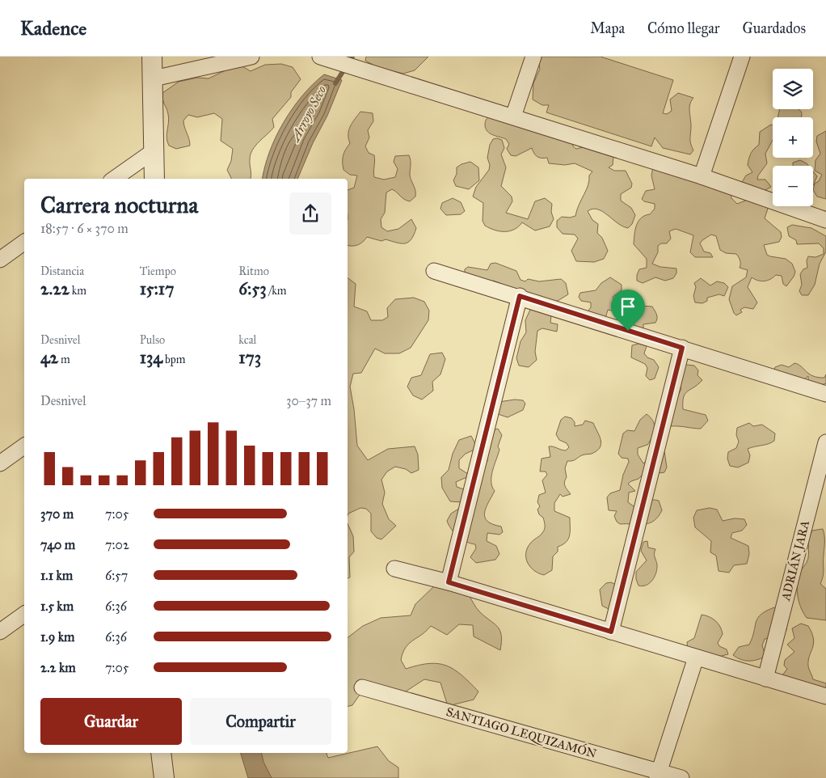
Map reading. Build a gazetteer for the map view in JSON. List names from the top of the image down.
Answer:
{
  "streets": {
    "street": ["ADRIÁN JARA", "SANTIAGO LEQUIZAMÓN"]
  },
  "water": ["Arroyo Seco"],
  "page": {
    "header": "Kadence",
    "nav": ["Mapa", "Cómo llegar", "Guardados"],
    "map_buttons": ["+", "−"],
    "heading": ["Carrera nocturna", "18:57 · 6 × 370 m"],
    "stats": [
      ["Distancia", "2.22 km"],
      ["Tiempo", "15:17"],
      ["Ritmo", "6:53 /km"],
      ["Desnivel", "42 m"],
      ["Pulso", "134 bpm"],
      ["kcal", "173"]
    ],
    "chart": ["Desnivel", "30–37 m"],
    "list": [
      {
        "name": "370 m",
        "note": "7:05"
      },
      {
        "name": "740 m",
        "note": "7:02"
      },
      {
        "name": "1.1 km",
        "note": "6:57"
      },
      {
        "name": "1.5 km",
        "note": "6:36"
      },
      {
        "name": "1.9 km",
        "note": "6:36"
      },
      {
        "name": "2.2 km",
        "note": "7:05"
      }
    ],
    "buttons": ["Guardar", "Compartir"]
  }
}
